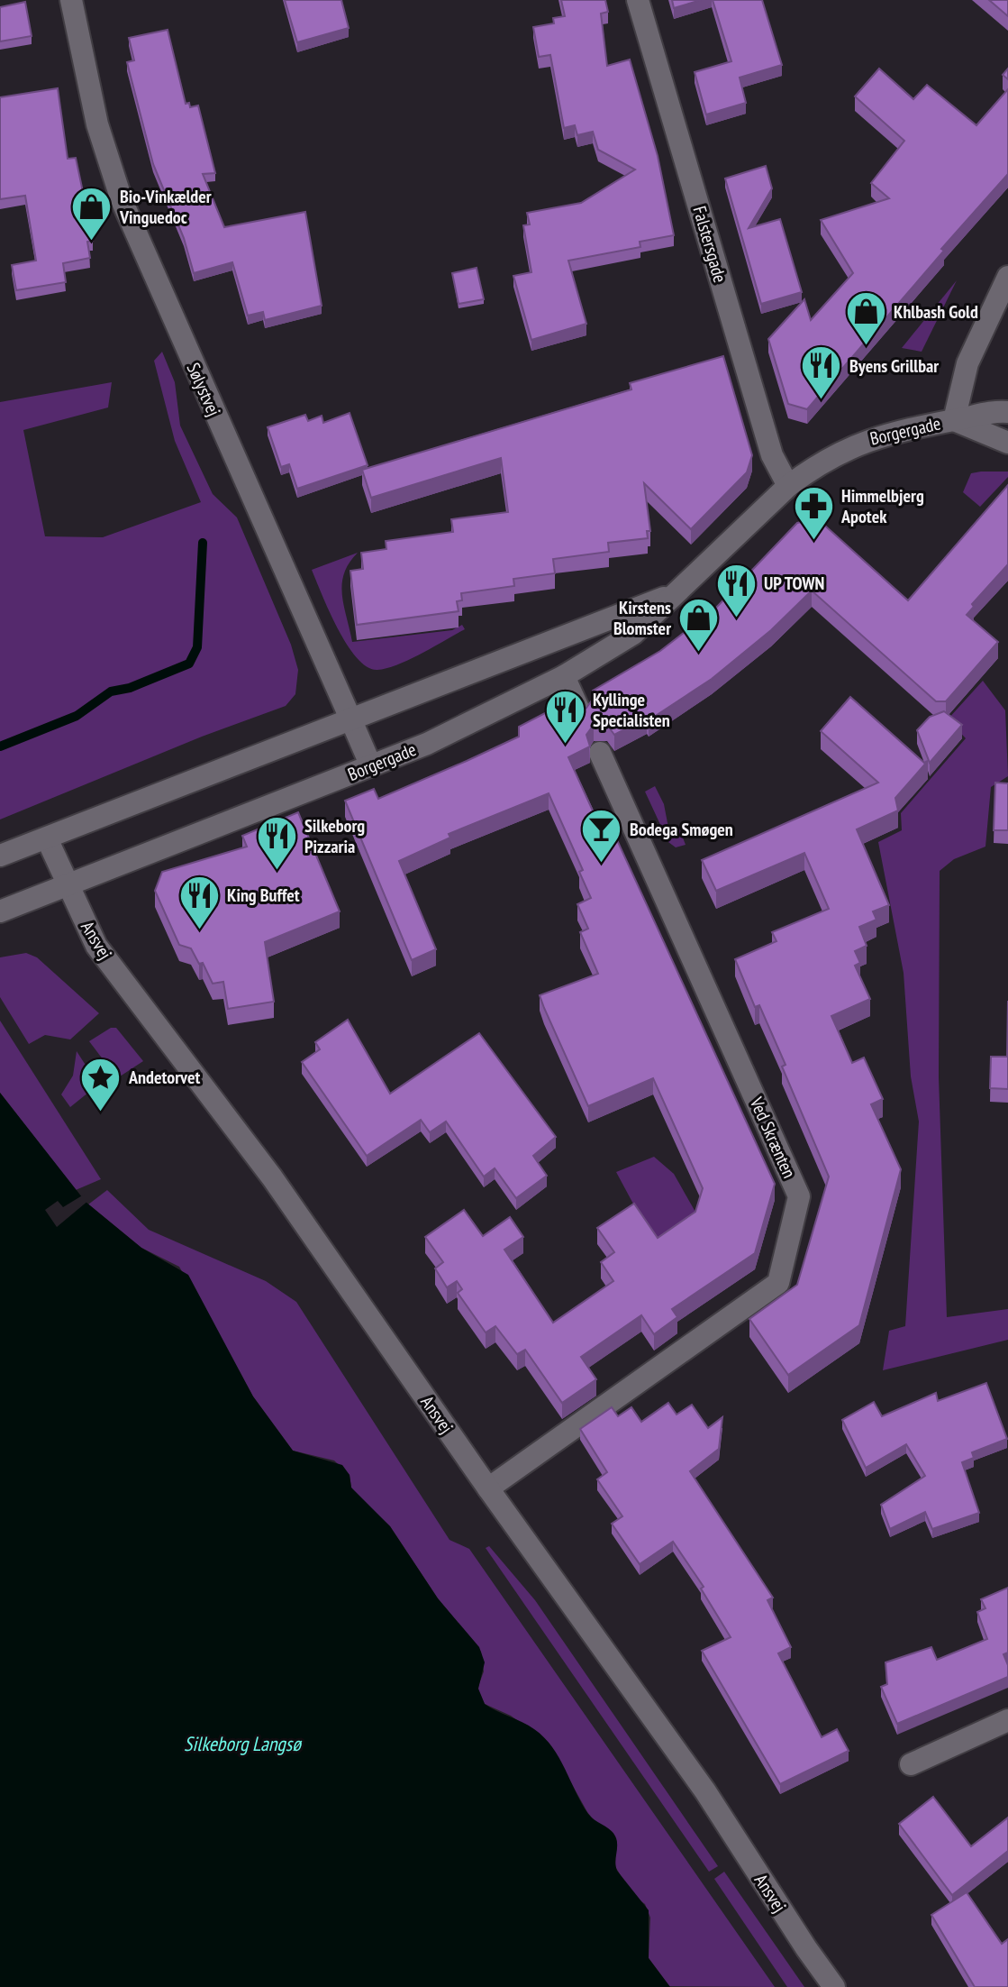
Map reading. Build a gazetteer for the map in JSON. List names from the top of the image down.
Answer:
{
  "streets": {
    "street": [
      "Falstersgade",
      "Sølystvej",
      "Borgergade",
      "Ansvej",
      "Ved Skrænten"
    ]
  },
  "crossings": [
    ["Falstersgade", "Borgergade"],
    ["Sølystvej", "Borgergade"],
    ["Borgergade", "Ansvej"],
    ["Ansvej", "Ved Skrænten"]
  ],
  "water": ["Silkeborg Langsø"],
  "places": {
    "shop": ["Bio-Vinkælder Vinguedoc", "Khlbash Gold", "Kirstens Blomster"],
    "restaurant": [
      "Byens Grillbar",
      "UP TOWN",
      "Kyllinge Specialisten",
      "Silkeborg Pizzaria",
      "King Buffet"
    ],
    "pharmacy": ["Himmelbjerg Apotek"],
    "bar": ["Bodega Smøgen"],
    "place": ["Andetorvet"]
  }
}
